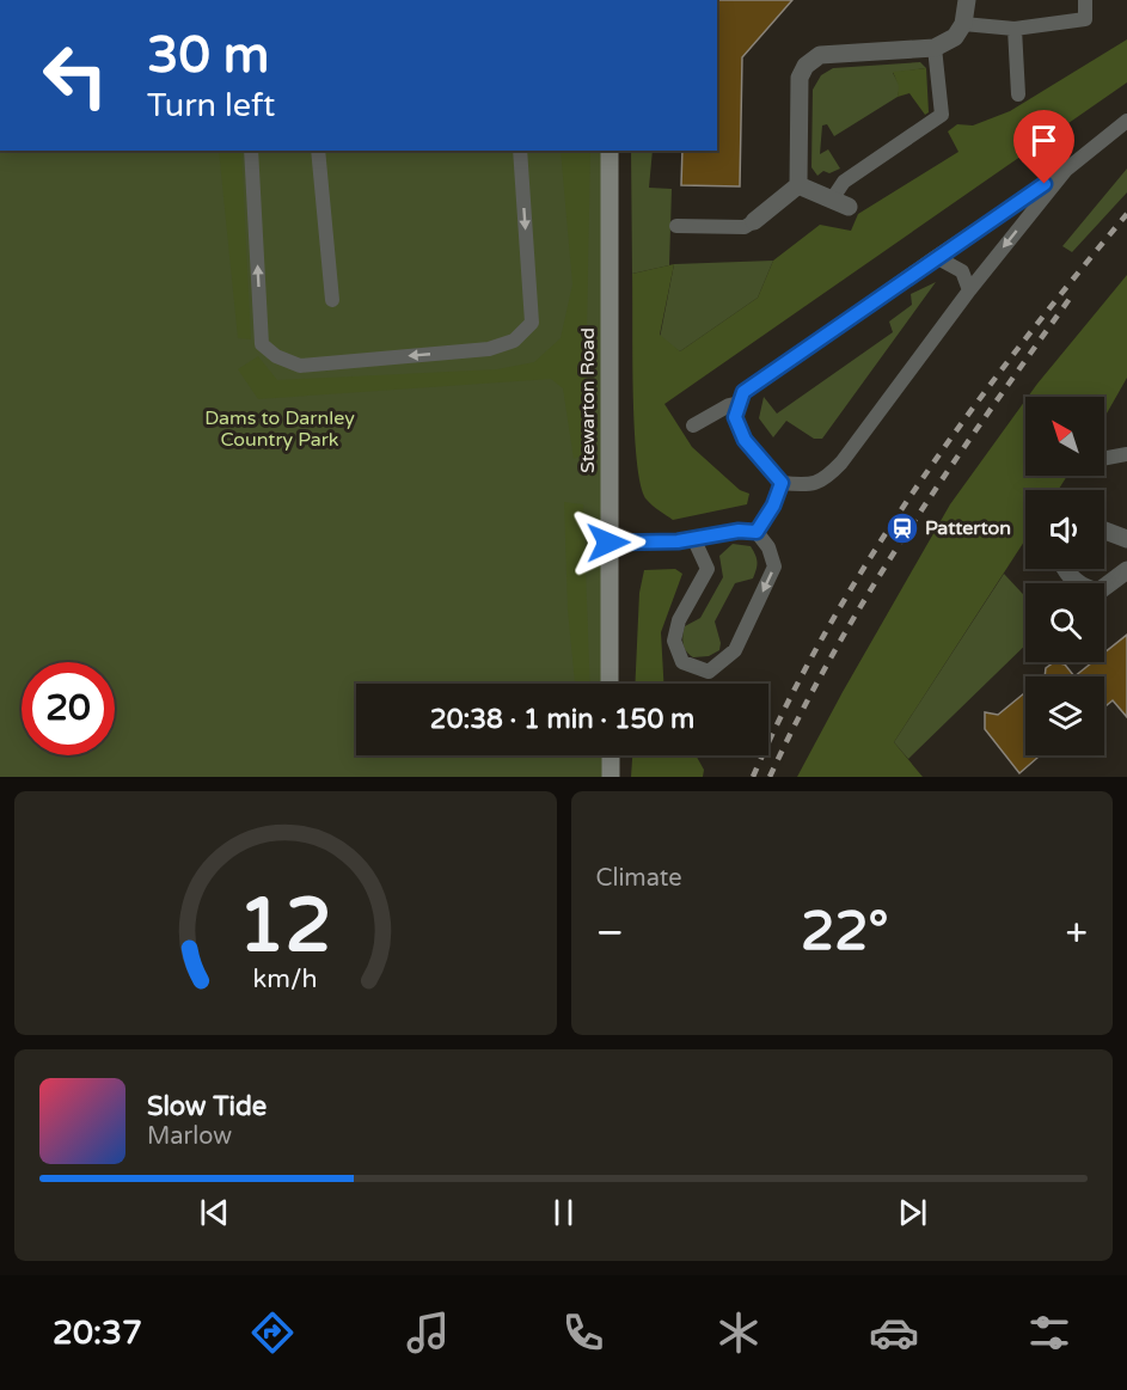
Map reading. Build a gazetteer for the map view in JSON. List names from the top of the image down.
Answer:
{
  "streets": {
    "main road": ["Stewarton Road"]
  },
  "parks": ["Dams to Darnley Country Park"],
  "places": {
    "station": ["Patterton"]
  },
  "north": "top left",
  "page": {
    "turn": ["30 m", "Turn left"],
    "limit": "20",
    "trip": "20:38 · 1 min · 150 m",
    "tile": "Climate",
    "heat": ["−", "22°", "+"],
    "song": ["Slow Tide", "Marlow"],
    "tabs": "20:37",
    "gauge": ["12", "km/h"]
  }
}
